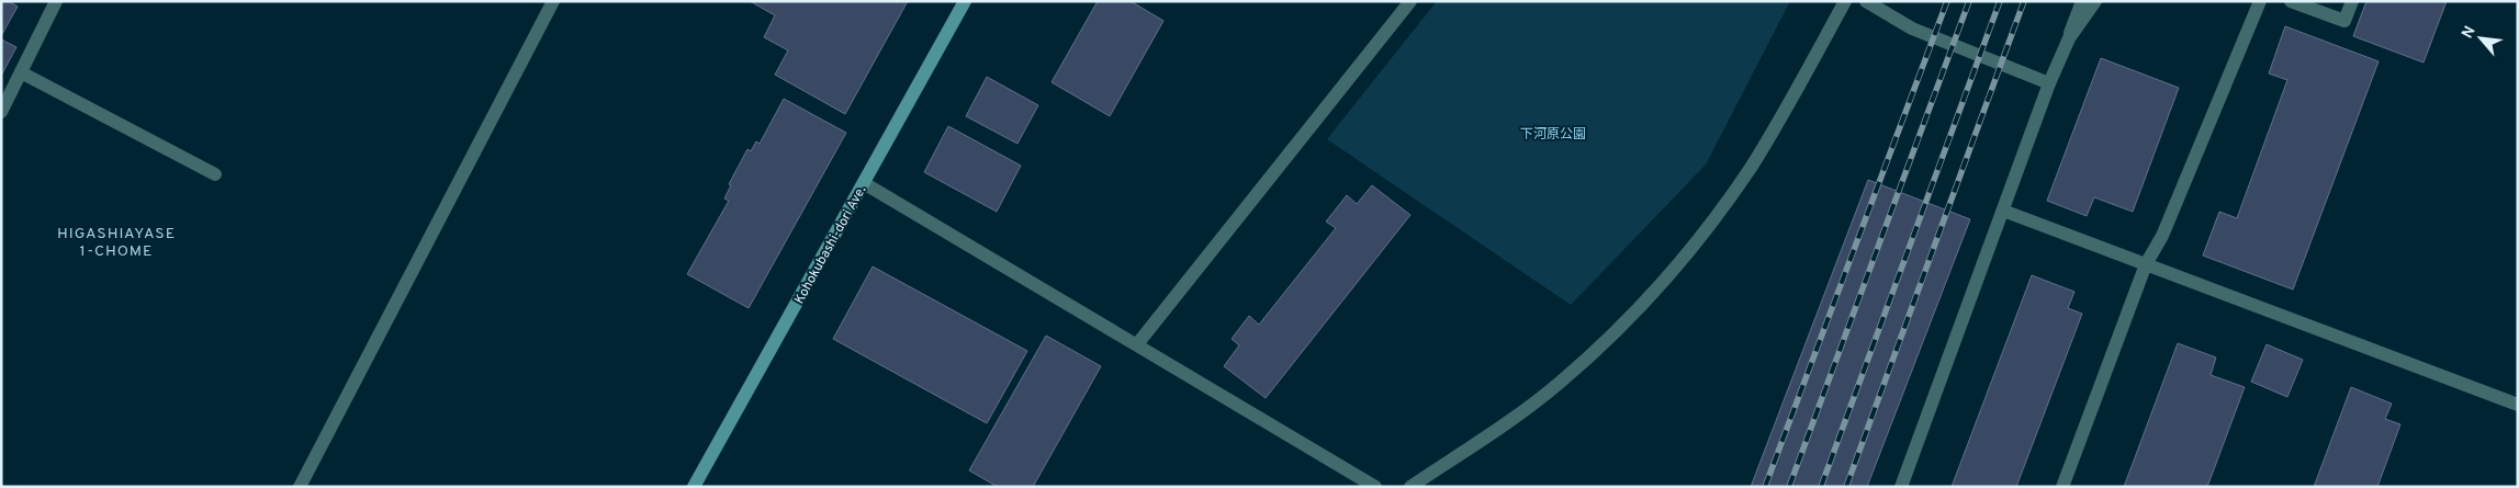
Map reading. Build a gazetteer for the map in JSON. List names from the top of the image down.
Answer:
{
  "streets": {
    "main road": ["Kohokubashi-dori Ave."]
  },
  "districts": ["HIGASHIAYASE 1-CHOME"],
  "parks": ["下河原公園"],
  "north": "top left"
}
